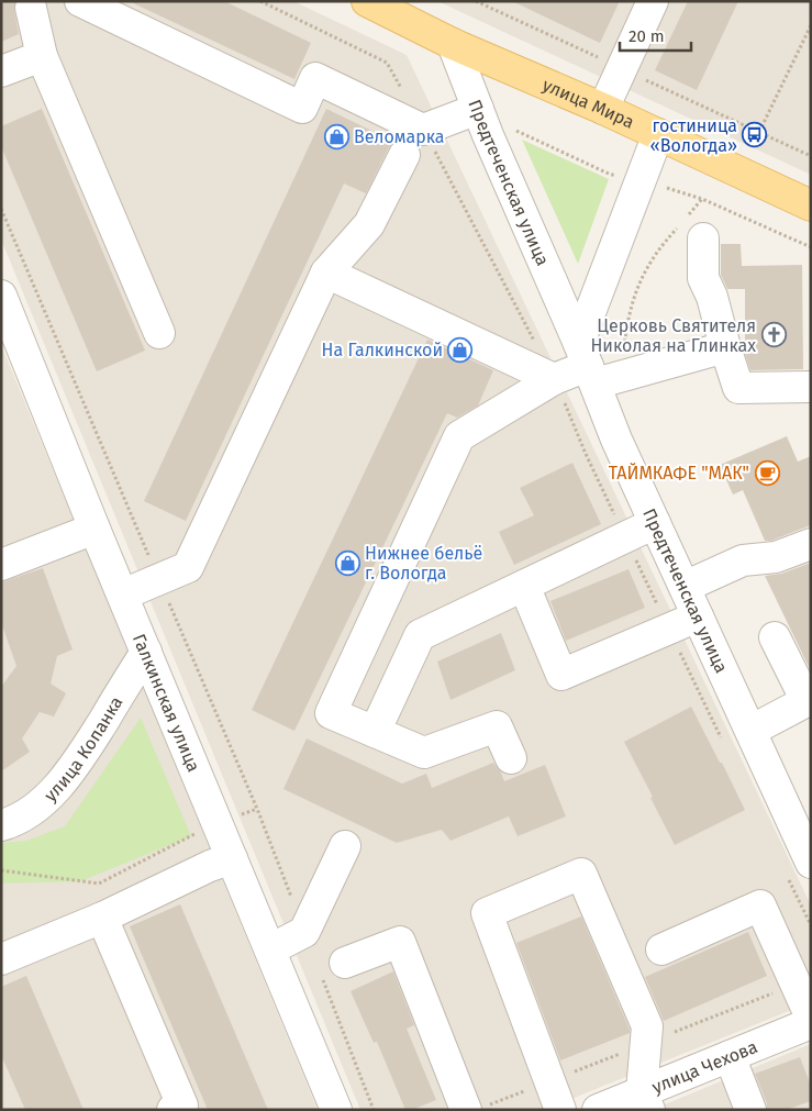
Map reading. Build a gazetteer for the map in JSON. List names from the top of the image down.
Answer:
{
  "streets": {
    "main road": ["улица Мира"],
    "street": [
      "Предтеченская улица",
      "Галкинская улица",
      "улица Копанка",
      "улица Чехова"
    ]
  },
  "crossings": [
    ["улица Мира", "Предтеченская улица"],
    ["Галкинская улица", "улица Копанка"]
  ],
  "places": {
    "bus stop": ["гостиница «Вологда»"],
    "shop": ["Веломарка", "На Галкинской", "Нижнее бельё г. Вологда"],
    "church": ["Церковь Святителя Николая на Глинках"],
    "cafe": ["ТАЙМКАФЕ \"МАК\""]
  },
  "scale_bar": "20 m"
}
